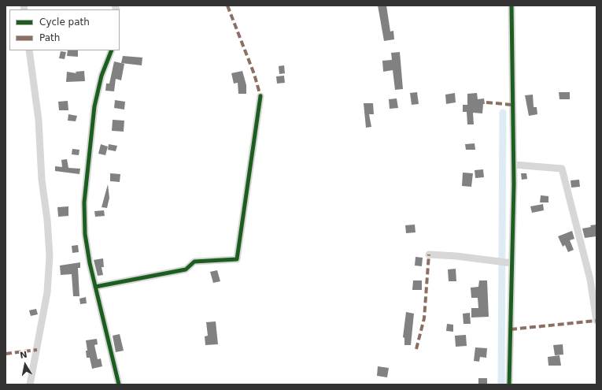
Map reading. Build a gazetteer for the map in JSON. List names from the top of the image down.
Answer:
{
  "legend": ["Cycle path", "Path"],
  "north": "top"
}
